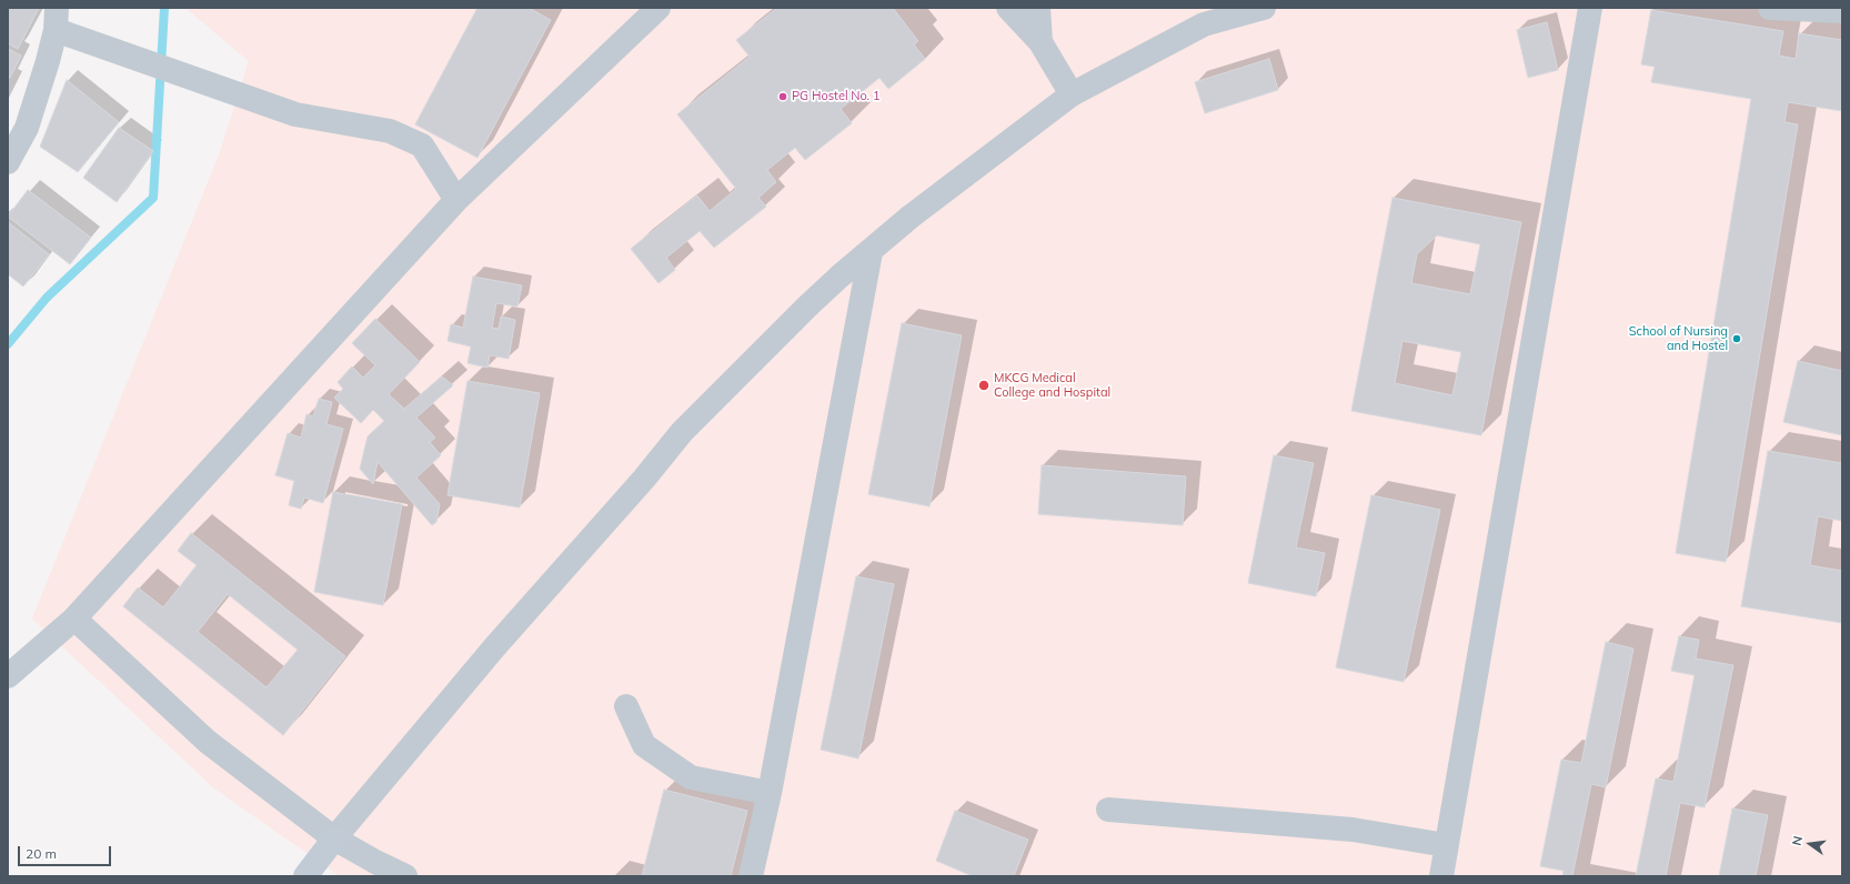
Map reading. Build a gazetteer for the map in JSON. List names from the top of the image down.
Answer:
{
  "places": ["PG Hostel No. 1", "School of Nursing and Hostel", "MKCG Medical College and Hospital"],
  "scale_bar": "20 m",
  "north": "left"
}
